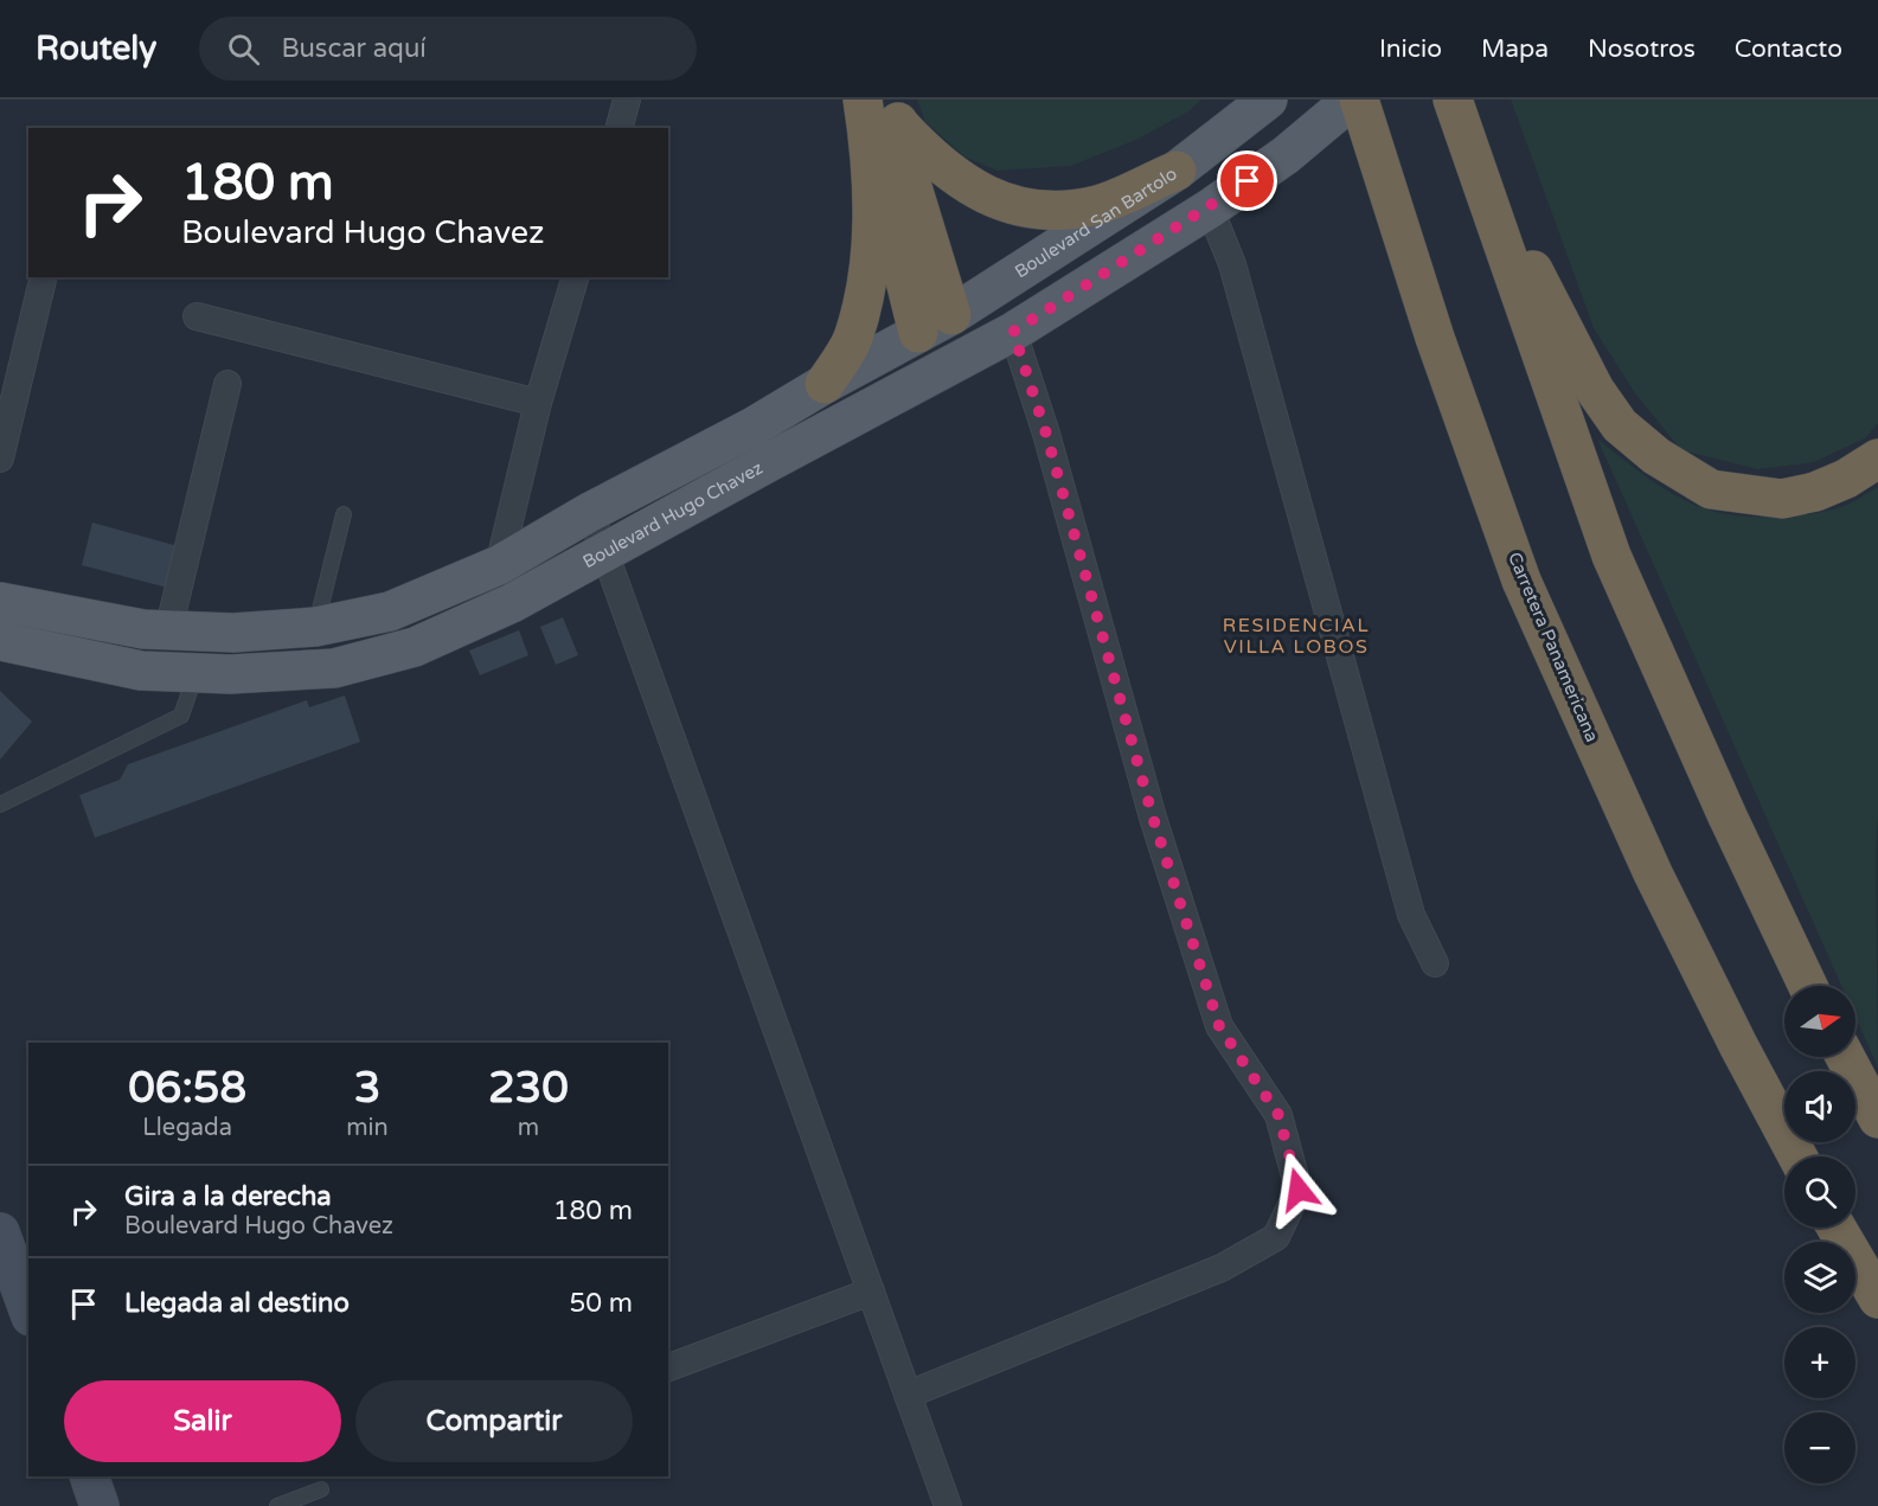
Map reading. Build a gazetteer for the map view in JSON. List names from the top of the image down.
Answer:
{
  "streets": {
    "highway": ["Carretera Panamericana"],
    "main road": ["Boulevard San Bartolo", "Boulevard Hugo Chavez"]
  },
  "districts": ["RESIDENCIAL VILLA LOBOS"],
  "north": "right",
  "page": {
    "header": "Routely",
    "search": "Buscar aquí",
    "nav": [
      "Inicio",
      "Mapa",
      "Nosotros",
      "Contacto"
    ],
    "turn": ["180 m", "Boulevard Hugo Chavez"],
    "map_buttons": ["+", "−"],
    "eta": [
      "06:58",
      "Llegada",
      "3",
      "min",
      "230",
      "m"
    ],
    "list": [
      {
        "name": "Gira a la derecha",
        "note": "Boulevard Hugo Chavez",
        "value": "180 m"
      },
      {
        "name": "Llegada al destino",
        "value": "50 m"
      }
    ],
    "buttons": ["Salir", "Compartir"]
  }
}
